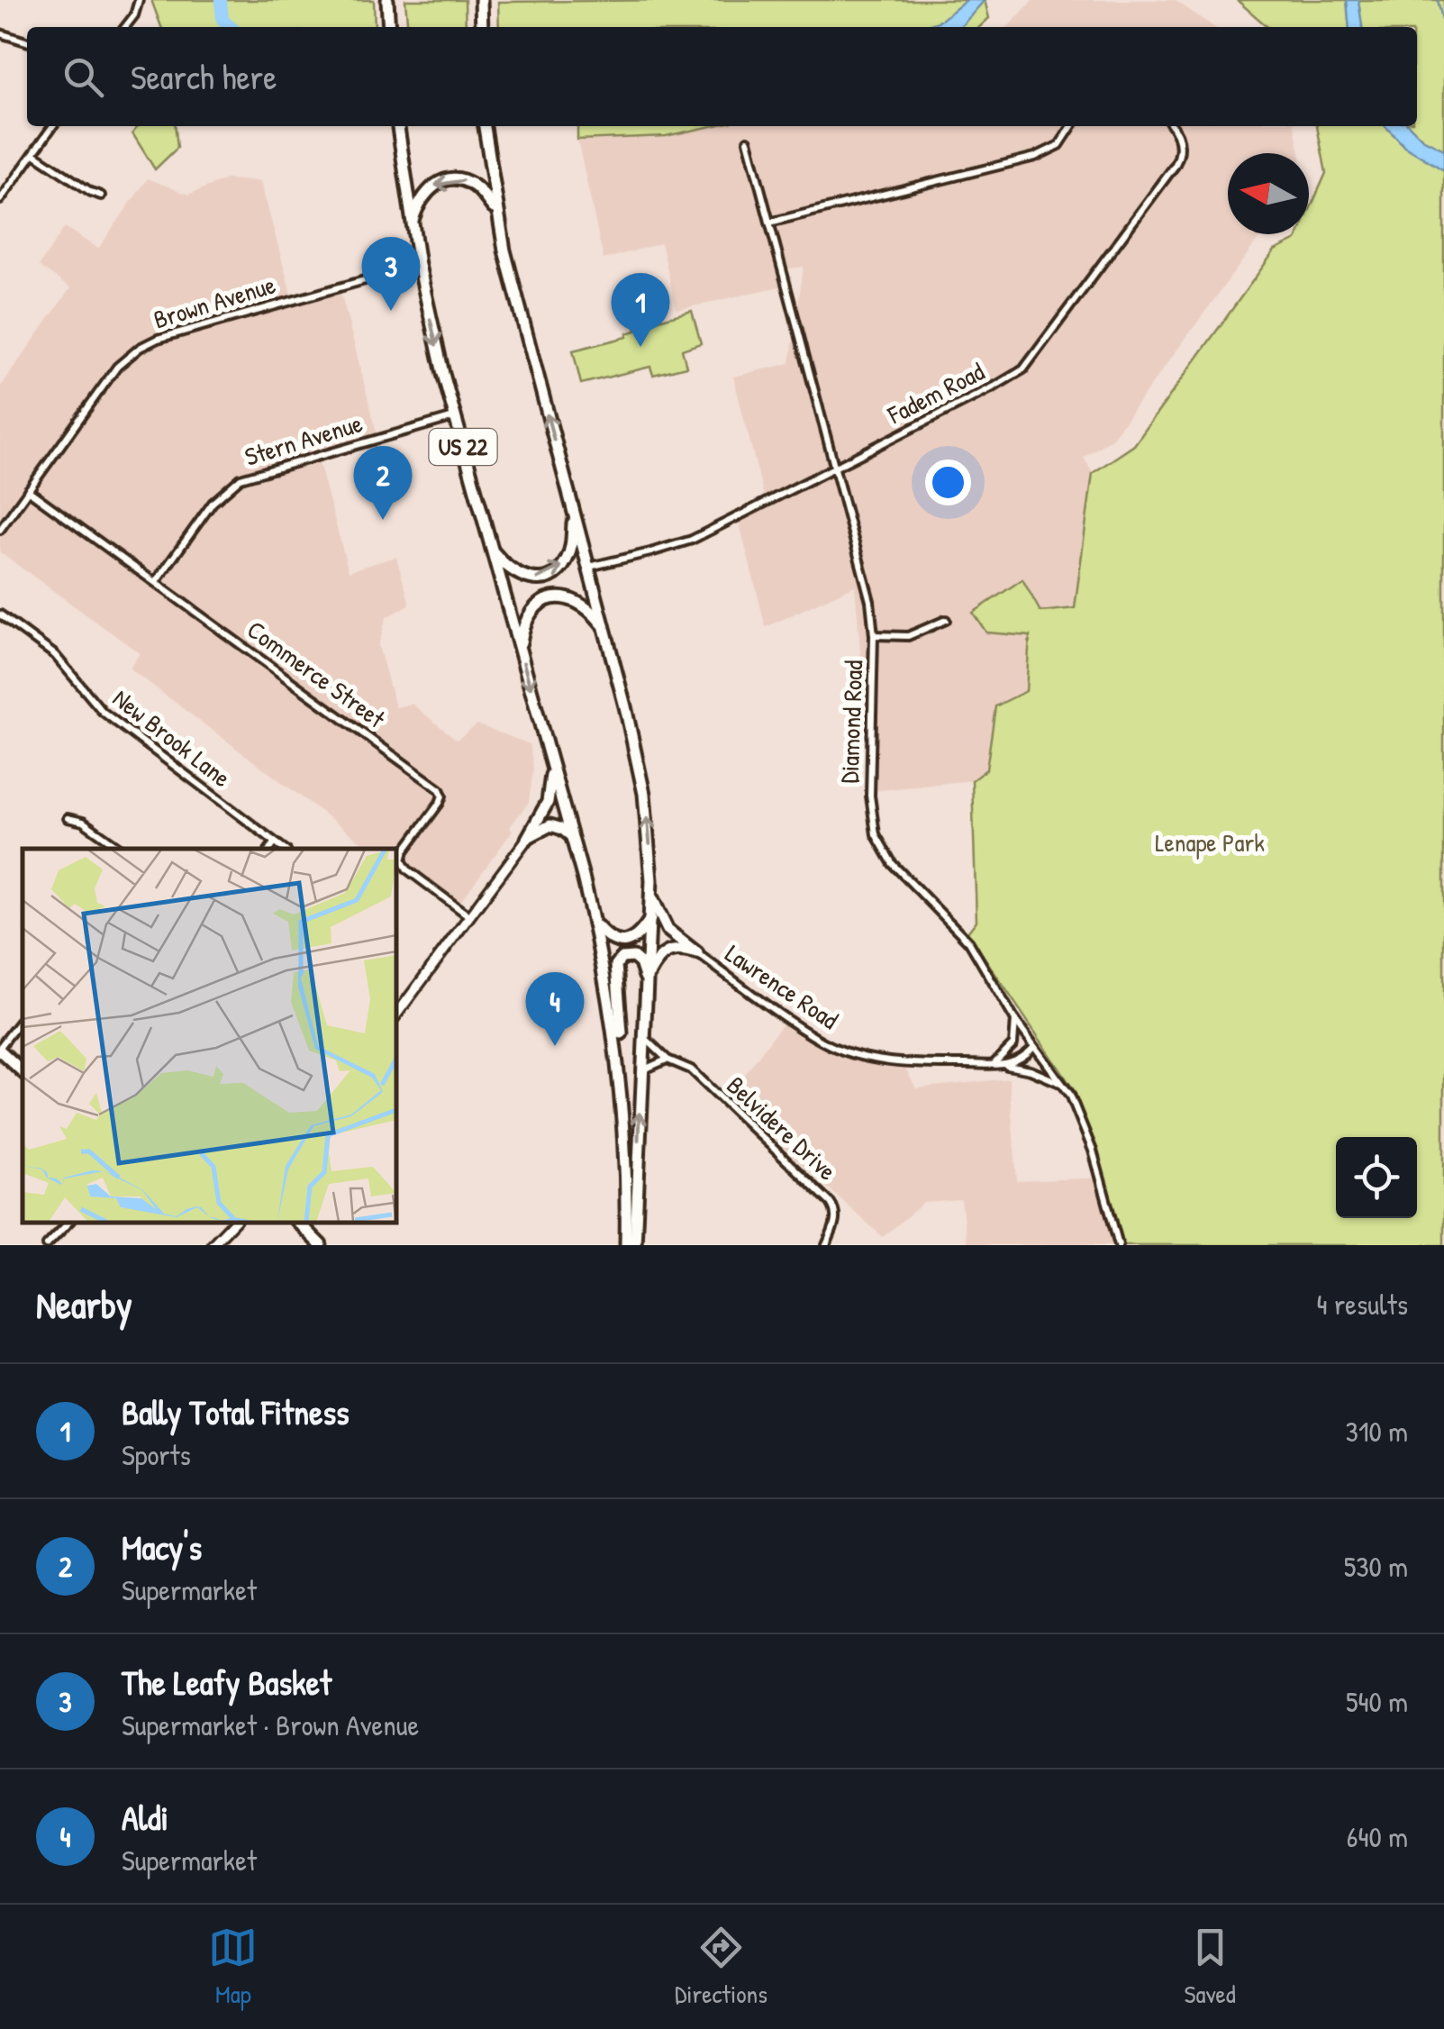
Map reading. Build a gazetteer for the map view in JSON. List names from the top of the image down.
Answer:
{
  "streets": {
    "main road": ["US 22"],
    "street": [
      "Brown Avenue",
      "Fadem Road",
      "Stern Avenue",
      "Commerce Street",
      "Diamond Road",
      "New Brook Lane",
      "Lawrence Road",
      "Belvidere Drive"
    ]
  },
  "crossings": [
    ["Brown Avenue", "US 22"],
    ["Brown Avenue", "Commerce Street"],
    ["Fadem Road", "Diamond Road"],
    ["Stern Avenue", "US 22"],
    ["Stern Avenue", "Commerce Street"],
    ["Diamond Road", "Lawrence Road"]
  ],
  "parks": ["Lenape Park"],
  "north": "left",
  "page": {
    "search": "Search here",
    "pins": [
      "3",
      "1",
      "2",
      "4"
    ],
    "heading": ["Nearby", "4 results"],
    "list": [
      {
        "mark": "1",
        "name": "Bally Total Fitness",
        "note": "Sports",
        "value": "310 m"
      },
      {
        "mark": "2",
        "name": "Macy's",
        "note": "Supermarket",
        "value": "530 m"
      },
      {
        "mark": "3",
        "name": "The Leafy Basket",
        "note": "Supermarket · Brown Avenue",
        "value": "540 m"
      },
      {
        "mark": "4",
        "name": "Aldi",
        "note": "Supermarket",
        "value": "640 m"
      }
    ],
    "nav": ["Map", "Directions", "Saved"]
  }
}
